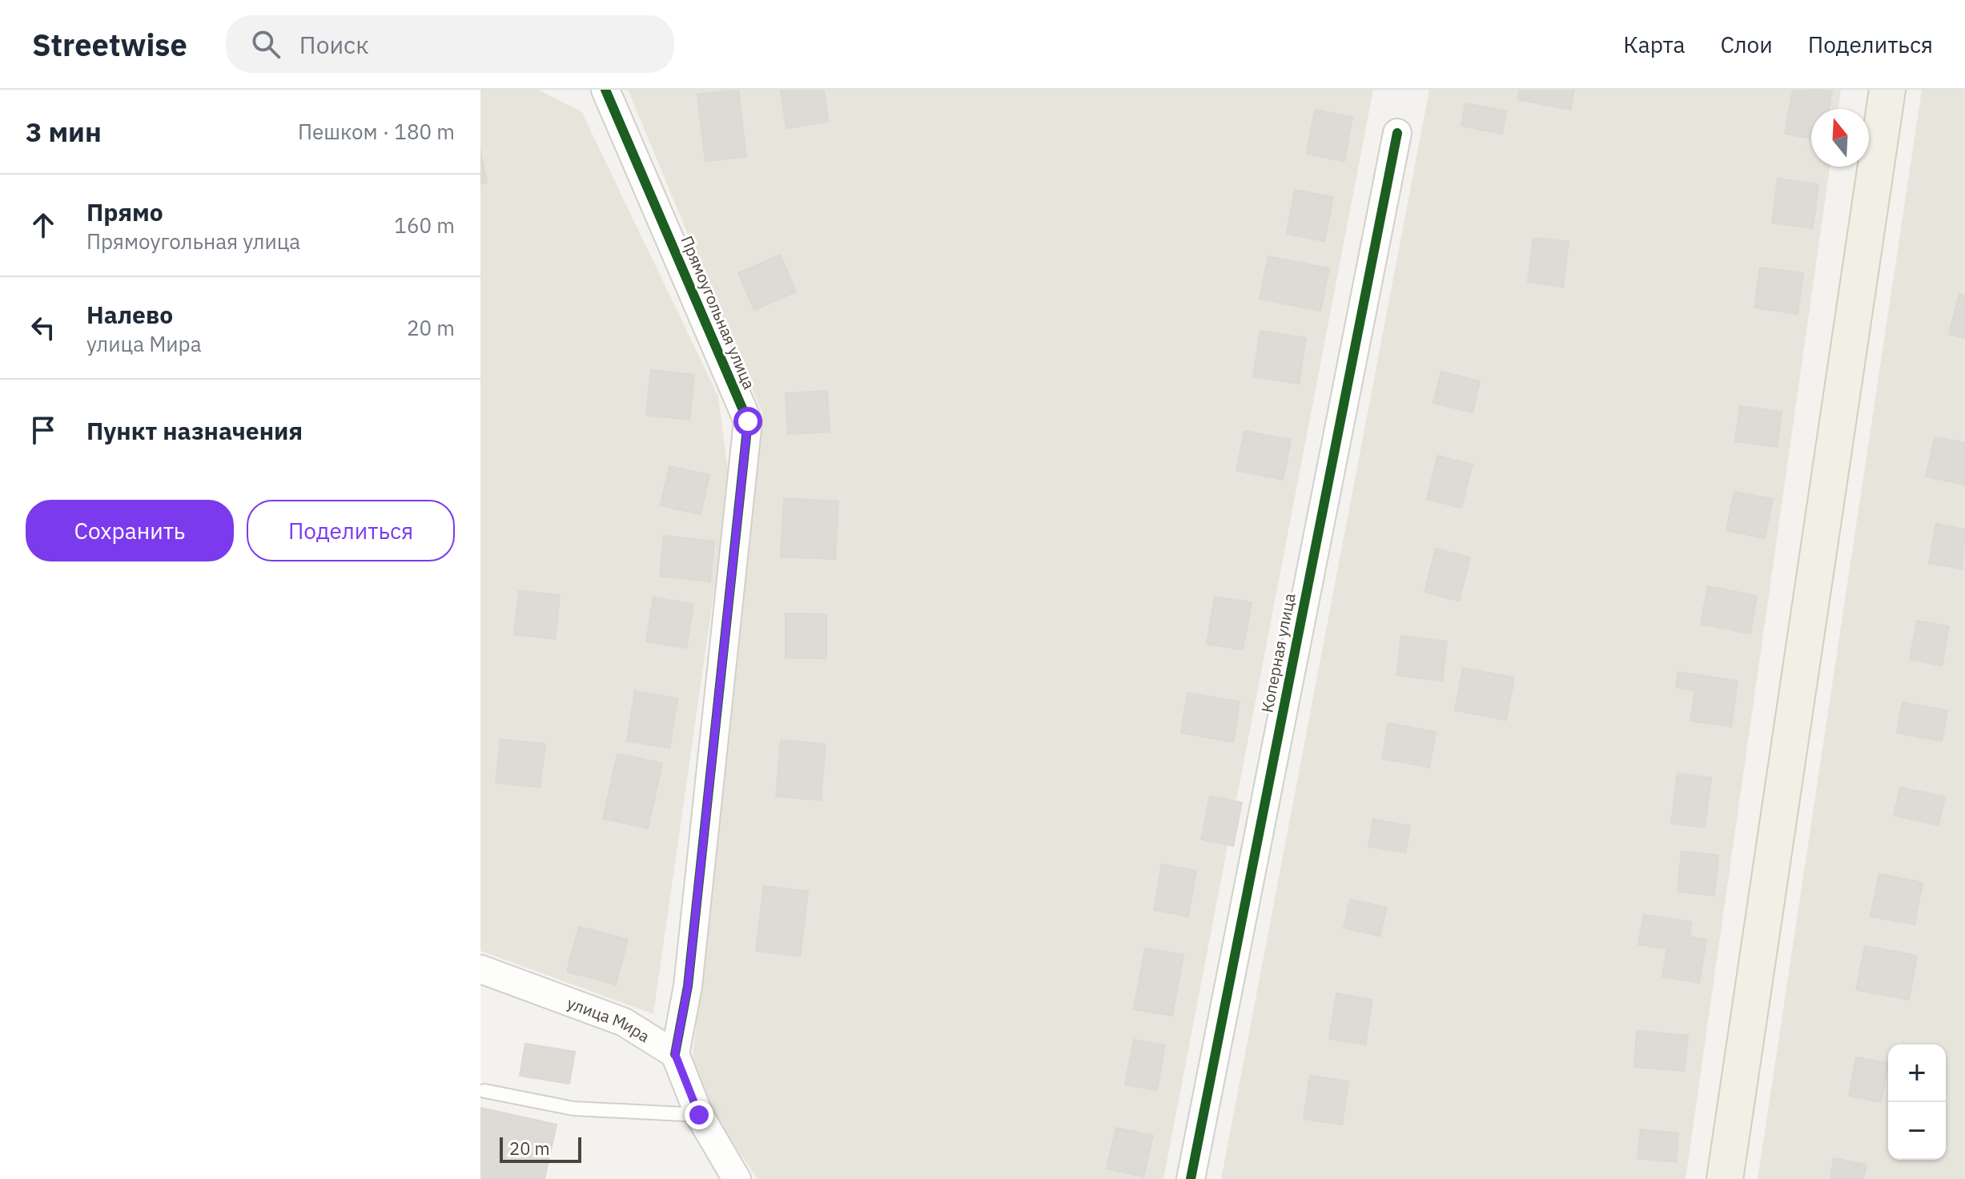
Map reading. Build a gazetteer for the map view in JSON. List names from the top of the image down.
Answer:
{
  "streets": {
    "street": ["Прямоугольная улица", "Коперная улица", "улица Мира"]
  },
  "crossings": [
    ["Прямоугольная улица", "улица Мира"]
  ],
  "scale_bar": "20 m",
  "north": "top",
  "page": {
    "header": "Streetwise",
    "search": "Поиск",
    "nav": ["Карта", "Слои", "Поделиться"],
    "heading": ["3 мин", "Пешком · 180 m"],
    "list": [
      ["Прямо", "Прямоугольная улица", "160 m"],
      ["Налево", "улица Мира", "20 m"],
      "Пункт назначения"
    ],
    "buttons": ["Сохранить", "Поделиться"],
    "map_buttons": ["+", "−"],
    "scale": "20 m"
  }
}
